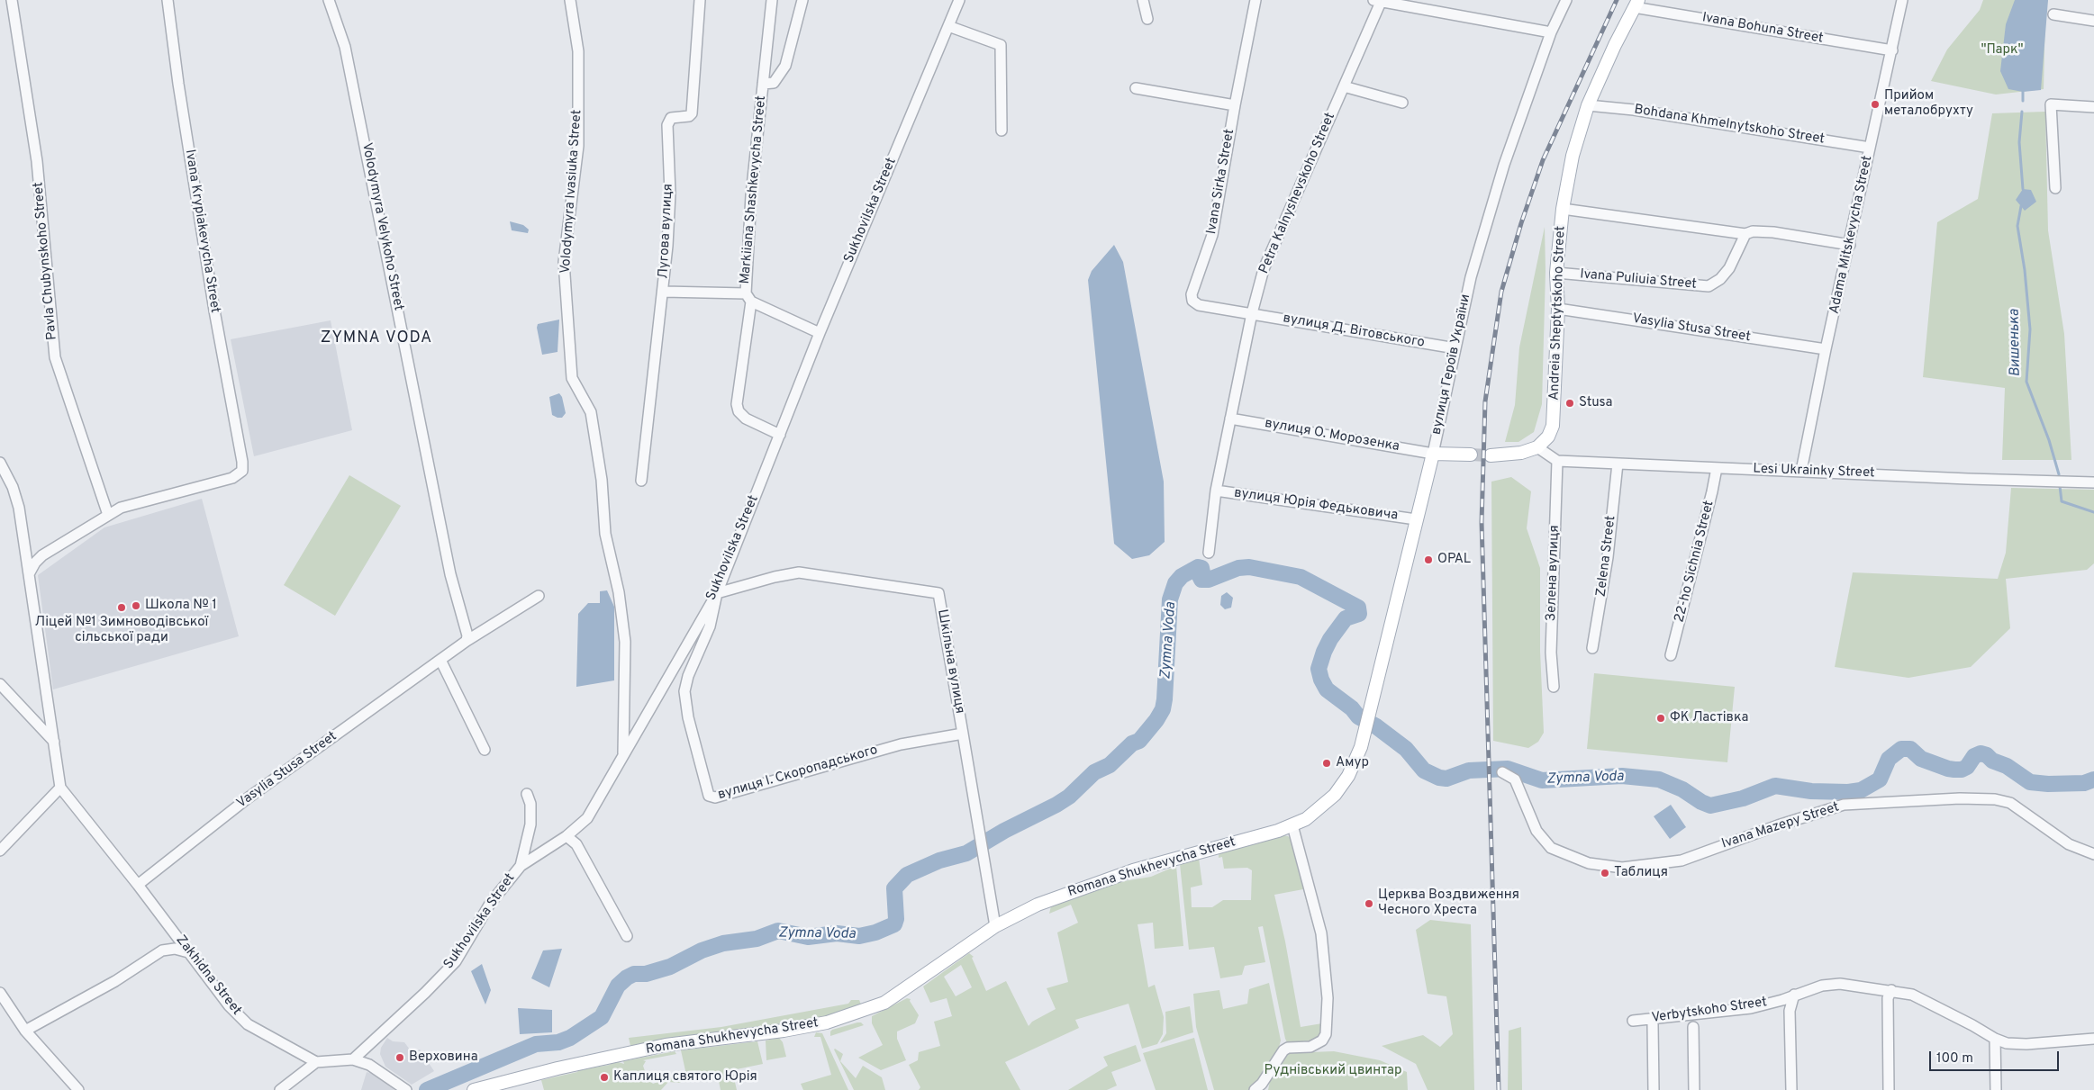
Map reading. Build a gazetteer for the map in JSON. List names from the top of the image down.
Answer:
{
  "streets": {
    "main road": ["Andreia Sheptytskoho Street", "вулиця Героїв України", "Romana Shukhevycha Street"],
    "street": [
      "Ivana Bohuna Street",
      "Bohdana Khmelnytskoho Street",
      "Ivana Sirka Street",
      "Markiiana Shashkevycha Street",
      "Volodymyra Ivasiuka Street",
      "Petra Kalnyshevskoho Street",
      "Sukhovilska Street",
      "Volodymyra Velykoho Street",
      "Ivana Krypiakevycha Street",
      "Лугова вулиця",
      "Adama Mitskevycha Street",
      "Pavla Chubynskoho Street",
      "Ivana Puliuia Street",
      "Vasylia Stusa Street",
      "вулиця Д. Вітовського",
      "вулиця О. Морозенка",
      "Lesi Ukrainky Street",
      "вулиця Юрія Федьковича",
      "Zelena Street",
      "22-ho Sichnia Street",
      "Зелена вулиця",
      "Шкільна вулиця",
      "вулиця І. Скоропадського",
      "Ivana Mazepy Street",
      "Zakhidna Street",
      "Verbytskoho Street"
    ]
  },
  "crossings": [
    ["Ivana Bohuna Street", "Adama Mitskevycha Street"],
    ["Ivana Bohuna Street", "Andreia Sheptytskoho Street"],
    ["Bohdana Khmelnytskoho Street", "Adama Mitskevycha Street"],
    ["Bohdana Khmelnytskoho Street", "Andreia Sheptytskoho Street"],
    ["Ivana Sirka Street", "Petra Kalnyshevskoho Street"],
    ["Ivana Sirka Street", "вулиця Д. Вітовського"],
    ["Markiiana Shashkevycha Street", "Sukhovilska Street"],
    ["Volodymyra Ivasiuka Street", "Sukhovilska Street"],
    ["Petra Kalnyshevskoho Street", "вулиця Д. Вітовського"],
    ["Petra Kalnyshevskoho Street", "вулиця О. Морозенка"],
    ["Petra Kalnyshevskoho Street", "вулиця Юрія Федьковича"],
    ["Sukhovilska Street", "Шкільна вулиця"],
    ["Sukhovilska Street", "вулиця І. Скоропадського"],
    ["Volodymyra Velykoho Street", "Vasylia Stusa Street"],
    ["Ivana Krypiakevycha Street", "Pavla Chubynskoho Street"],
    ["Adama Mitskevycha Street", "Vasylia Stusa Street"],
    ["Adama Mitskevycha Street", "Lesi Ukrainky Street"],
    ["Ivana Puliuia Street", "Andreia Sheptytskoho Street"],
    ["Andreia Sheptytskoho Street", "Vasylia Stusa Street"],
    ["Vasylia Stusa Street", "Zakhidna Street"],
    ["вулиця Д. Вітовського", "вулиця Героїв України"],
    ["вулиця Героїв України", "вулиця О. Морозенка"],
    ["вулиця Героїв України", "вулиця Юрія Федьковича"],
    ["вулиця Героїв України", "Romana Shukhevycha Street"],
    ["Lesi Ukrainky Street", "Zelena Street"],
    ["Lesi Ukrainky Street", "22-ho Sichnia Street"],
    ["Lesi Ukrainky Street", "Зелена вулиця"],
    ["Шкільна вулиця", "вулиця І. Скоропадського"],
    ["Шкільна вулиця", "Romana Shukhevycha Street"]
  ],
  "districts": ["ZYMNA VODA"],
  "water": ["Вишенька", "Zymna Voda"],
  "parks": ["\"Парк\"", "Руднівський цвинтар"],
  "places": [
    "Прийом металобрухту",
    "Stusa",
    "OPAL",
    "Школа № 1",
    "Ліцей №1 Зимноводівської сільської ради",
    "ФК Ластівка",
    "Амур",
    "Таблиця",
    "Церква Воздвиження Чесного Хреста",
    "Верховина",
    "Каплиця святого Юрія"
  ],
  "scale_bar": "100 m"
}
